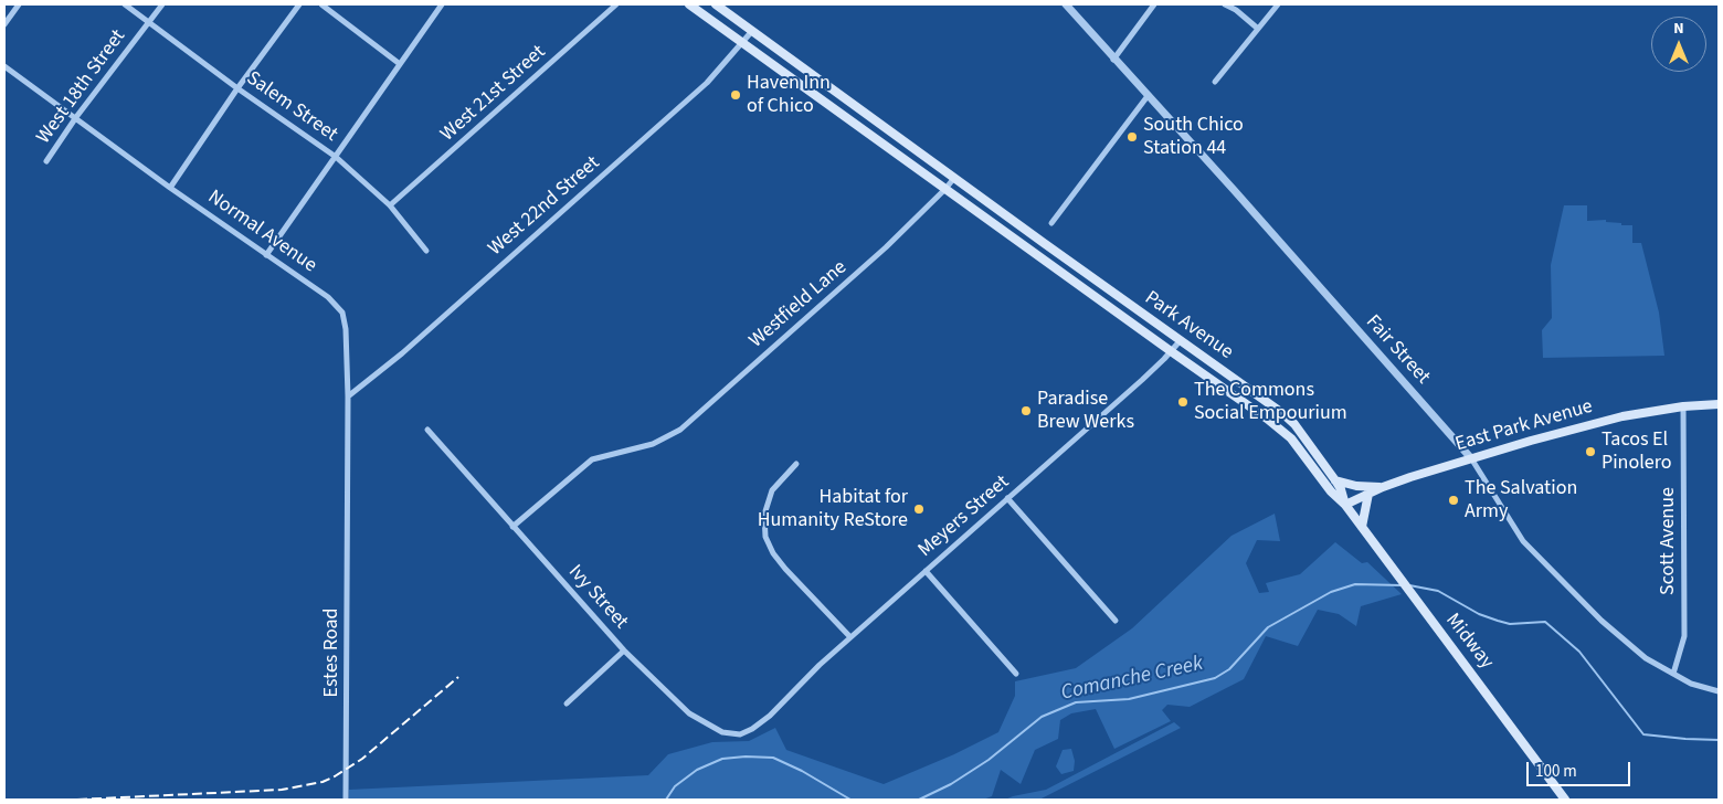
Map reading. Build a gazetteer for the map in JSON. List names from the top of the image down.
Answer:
{
  "streets": {
    "main road": ["Park Avenue", "East Park Avenue", "Midway"],
    "street": [
      "West 18th Street",
      "West 21st Street",
      "Salem Street",
      "West 22nd Street",
      "Normal Avenue",
      "Westfield Lane",
      "Fair Street",
      "Meyers Street",
      "Scott Avenue",
      "Ivy Street",
      "Estes Road"
    ]
  },
  "crossings": [
    ["West 18th Street", "Salem Street"],
    ["West 18th Street", "Normal Avenue"],
    ["West 21st Street", "Salem Street"],
    ["West 22nd Street", "Normal Avenue"],
    ["West 22nd Street", "Park Avenue"],
    ["Normal Avenue", "Estes Road"],
    ["Westfield Lane", "Park Avenue"],
    ["Westfield Lane", "Ivy Street"],
    ["Park Avenue", "East Park Avenue"],
    ["Park Avenue", "Meyers Street"],
    ["Park Avenue", "Midway"],
    ["Fair Street", "East Park Avenue"],
    ["Fair Street", "Scott Avenue"],
    ["East Park Avenue", "Scott Avenue"],
    ["East Park Avenue", "Midway"],
    ["Meyers Street", "Ivy Street"]
  ],
  "water": ["Comanche Creek"],
  "places": [
    "Haven Inn of Chico",
    "South Chico Station 44",
    "The Commons Social Empourium",
    "Paradise Brew Werks",
    "Tacos El Pinolero",
    "The Salvation Army",
    "Habitat for Humanity ReStore"
  ],
  "scale_bar": "100 m",
  "north": "top"
}
